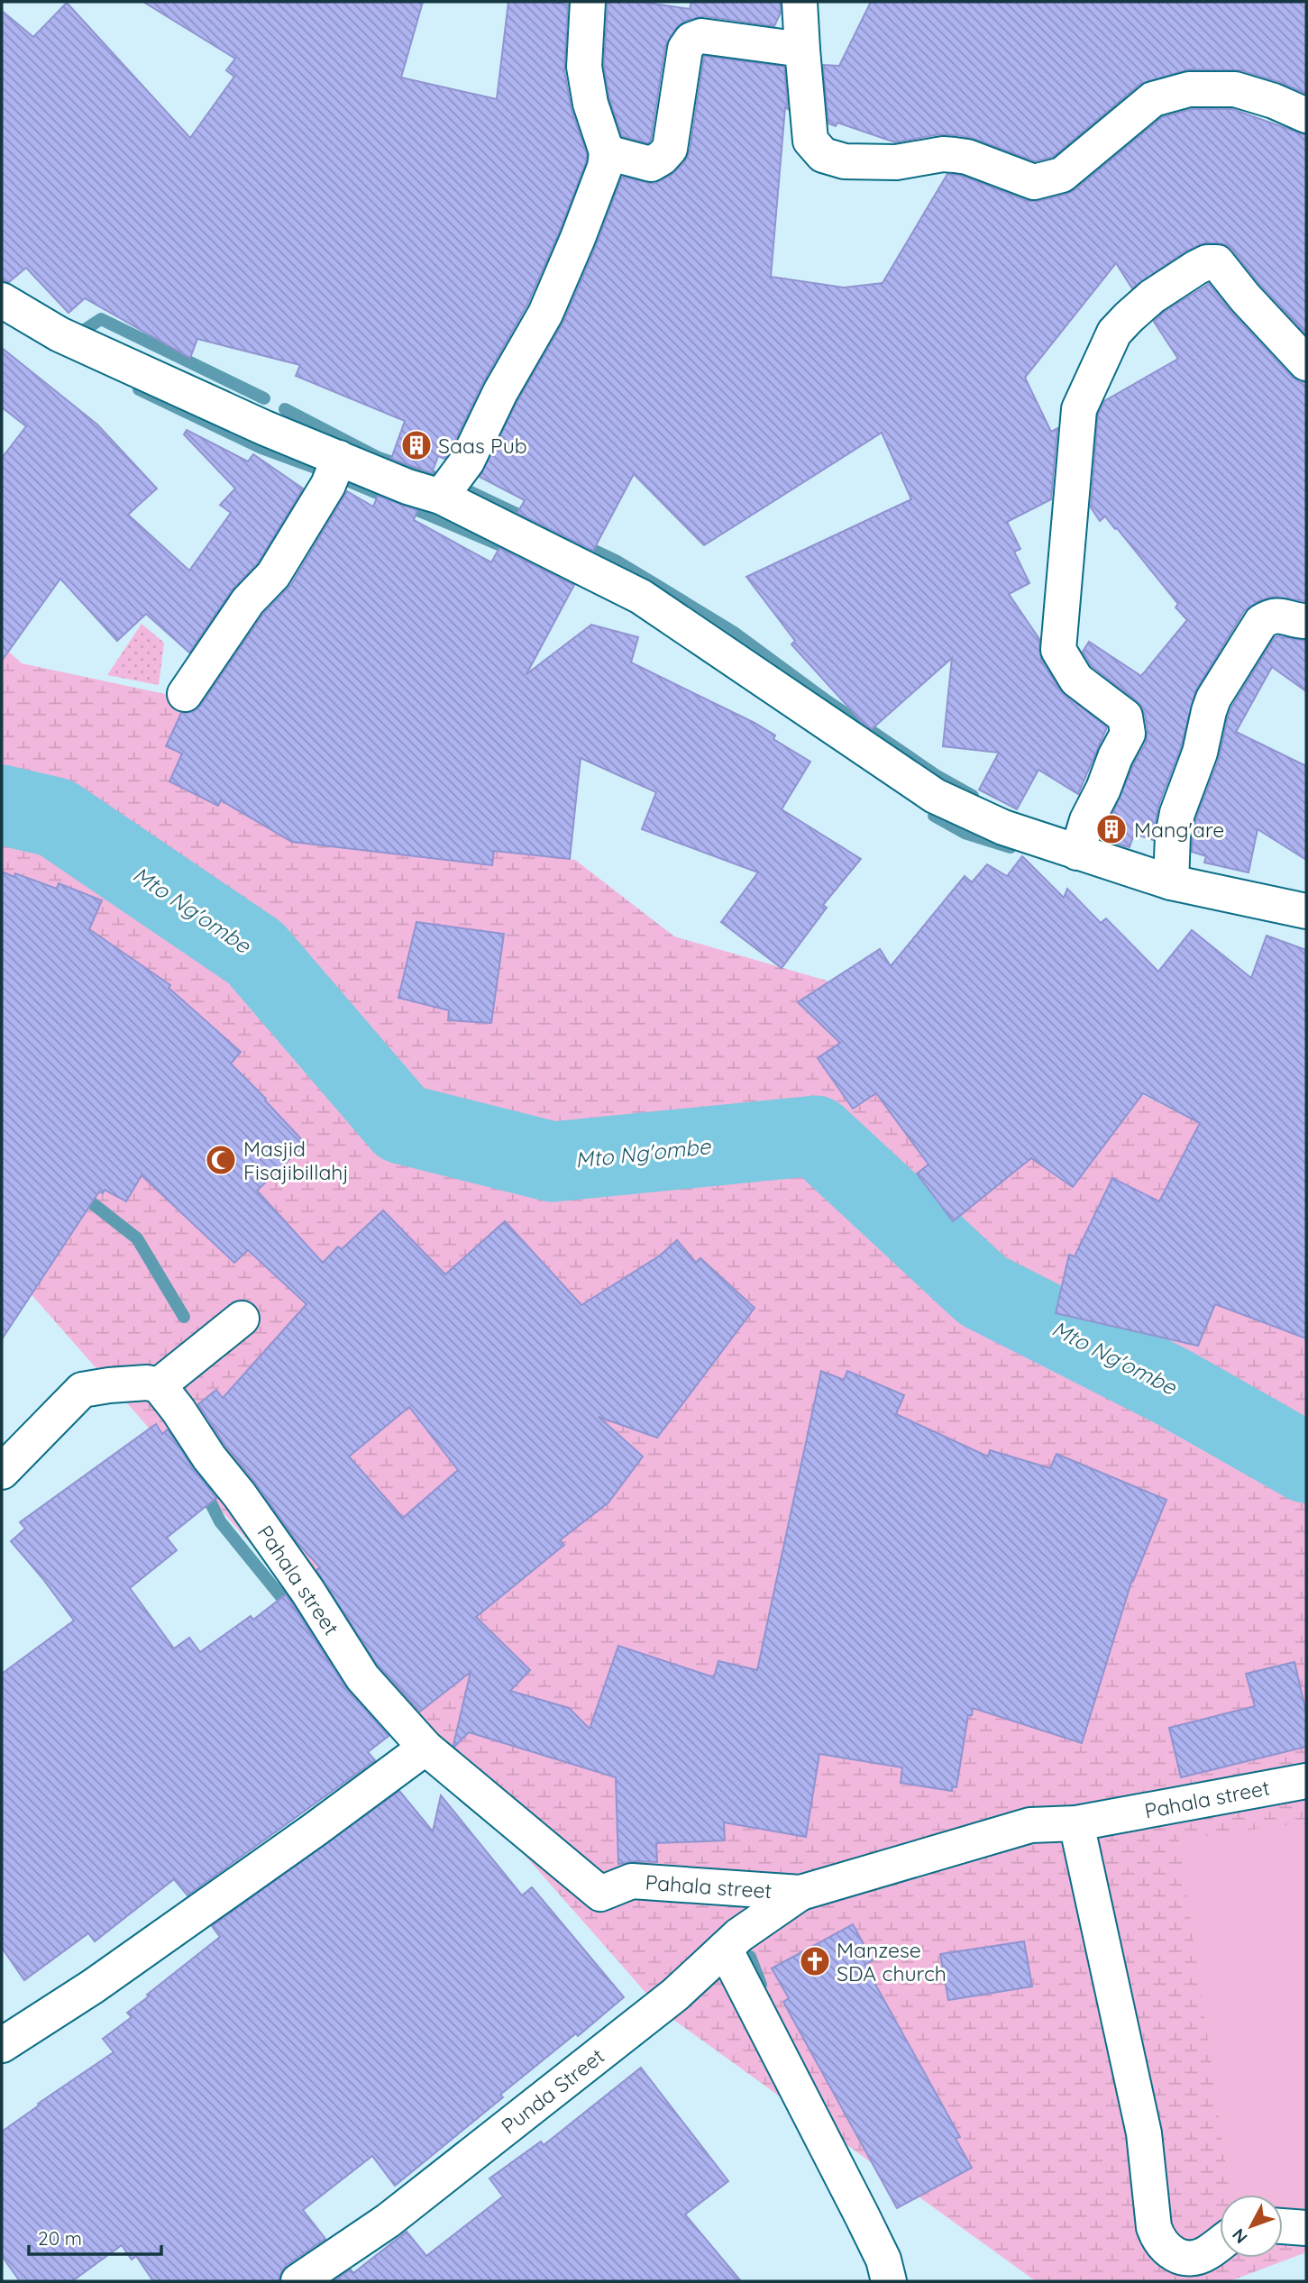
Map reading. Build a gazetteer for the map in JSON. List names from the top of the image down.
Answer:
{
  "streets": {
    "street": ["Pahala street", "Punda Street"]
  },
  "crossings": [
    ["Pahala street", "Punda Street"]
  ],
  "water": ["Mto Ng'ombe"],
  "places": {
    "building": ["Saas Pub", "Mang'are"],
    "mosque": ["Masjid Fisajibillahj"],
    "church": ["Manzese SDA church"]
  },
  "scale_bar": "20 m",
  "north": "bottom left"
}
